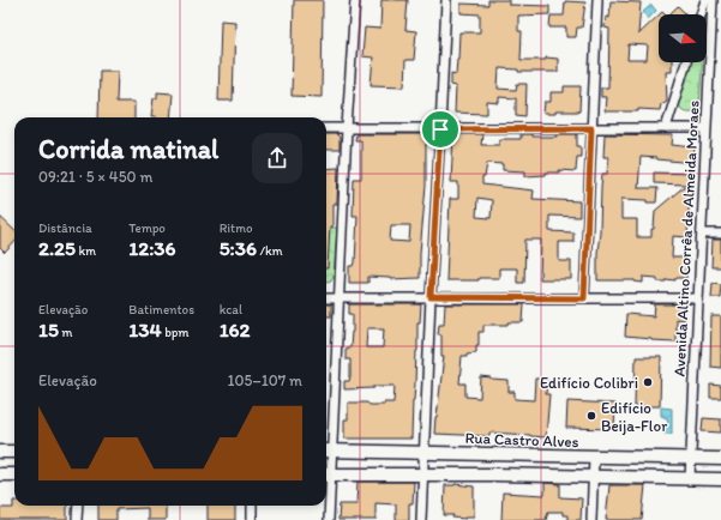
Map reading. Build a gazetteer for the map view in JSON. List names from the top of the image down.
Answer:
{
  "streets": {
    "main road": ["Rua Castro Alves"],
    "street": ["Avenida Altino Corrêa de Almeida Moraes"]
  },
  "crossings": [
    ["Avenida Altino Corrêa de Almeida Moraes", "Rua Castro Alves"]
  ],
  "places": ["Edifício Colibri", "Edifício Beija-Flor"],
  "north": "right",
  "page": {
    "heading": ["Corrida matinal", "09:21 · 5 × 450 m"],
    "stats": [
      ["Distância", "2.25 km"],
      ["Tempo", "12:36"],
      ["Ritmo", "5:36 /km"],
      ["Elevação", "15 m"],
      ["Batimentos", "134 bpm"],
      ["kcal", "162"]
    ],
    "chart": ["Elevação", "105–107 m"]
  }
}
